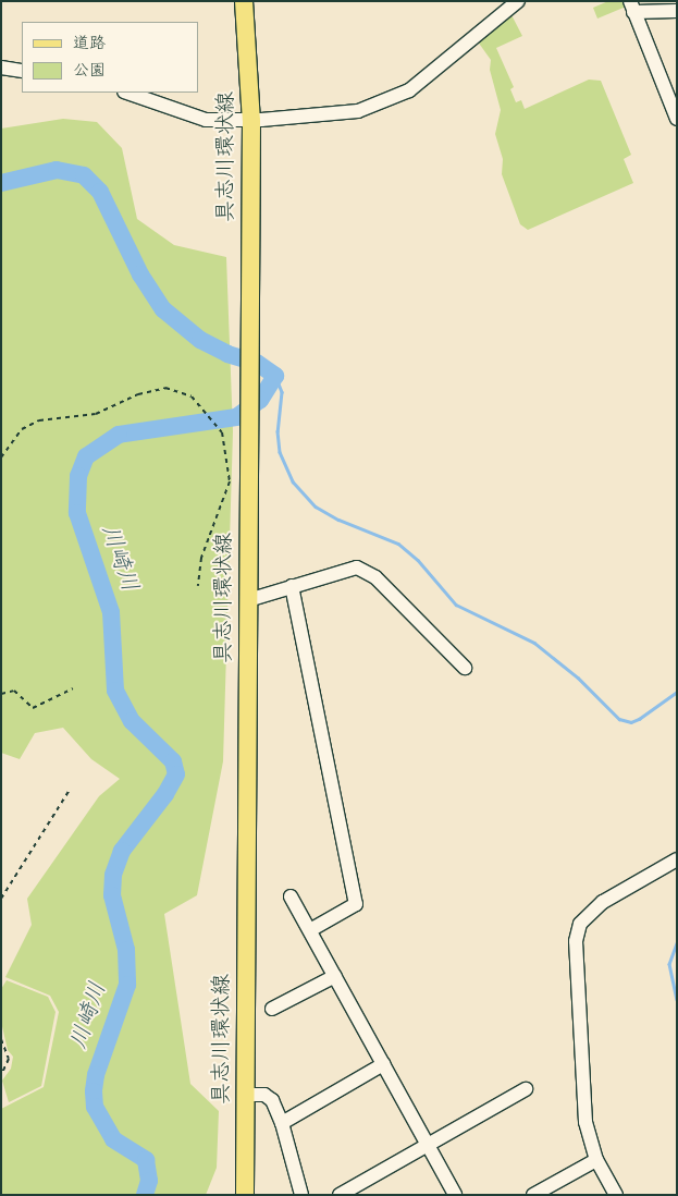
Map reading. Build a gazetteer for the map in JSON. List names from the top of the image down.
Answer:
{
  "streets": {
    "main road": ["具志川環状線"]
  },
  "water": ["川崎川"],
  "legend": ["道路", "公園"]
}
